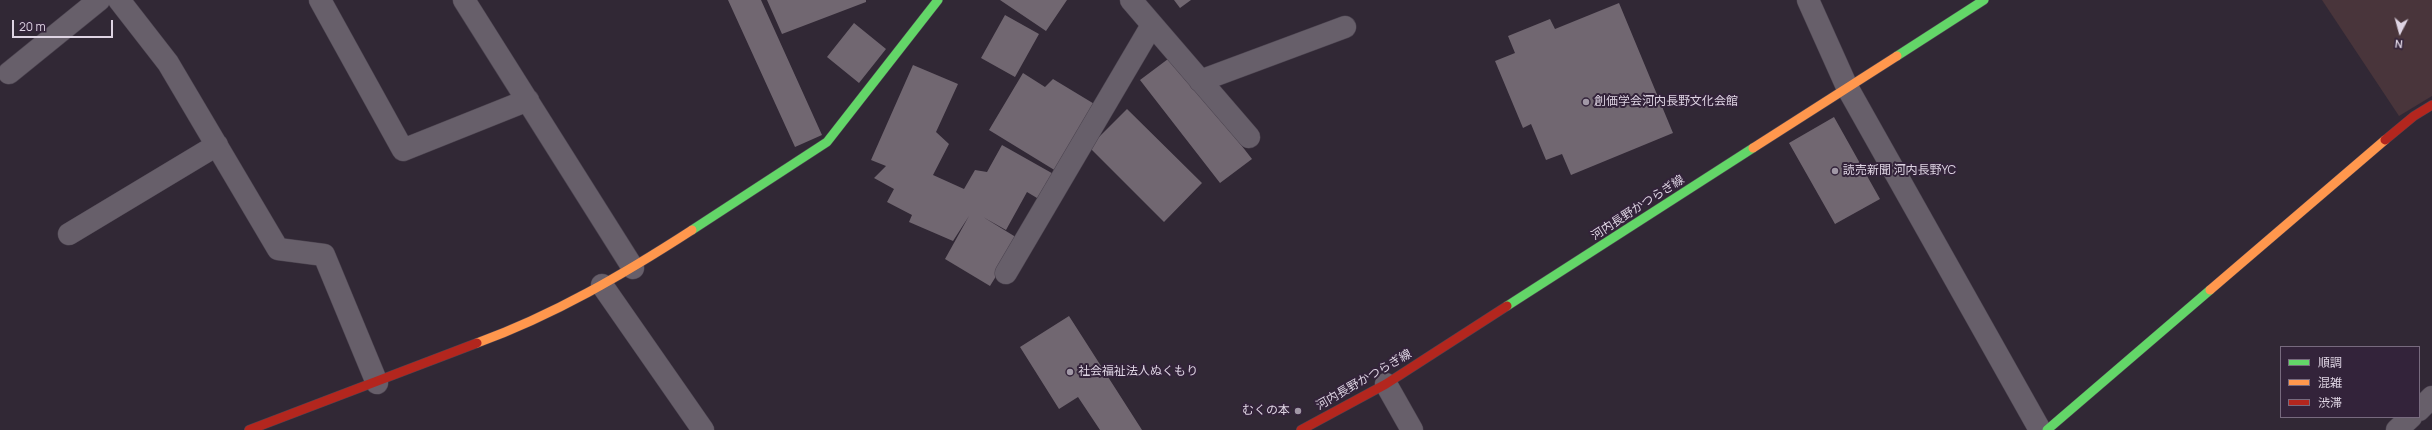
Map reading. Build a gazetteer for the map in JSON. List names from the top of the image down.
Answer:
{
  "streets": {
    "street": ["河内長野かつらぎ線"]
  },
  "places": [
    "創価学会河内長野文化会館",
    "読売新聞 河内長野YC",
    "社会福祉法人ぬくもり",
    "むくの本"
  ],
  "legend": ["順調", "混雑", "渋滞"],
  "scale_bar": "20 m",
  "north": "bottom"
}
